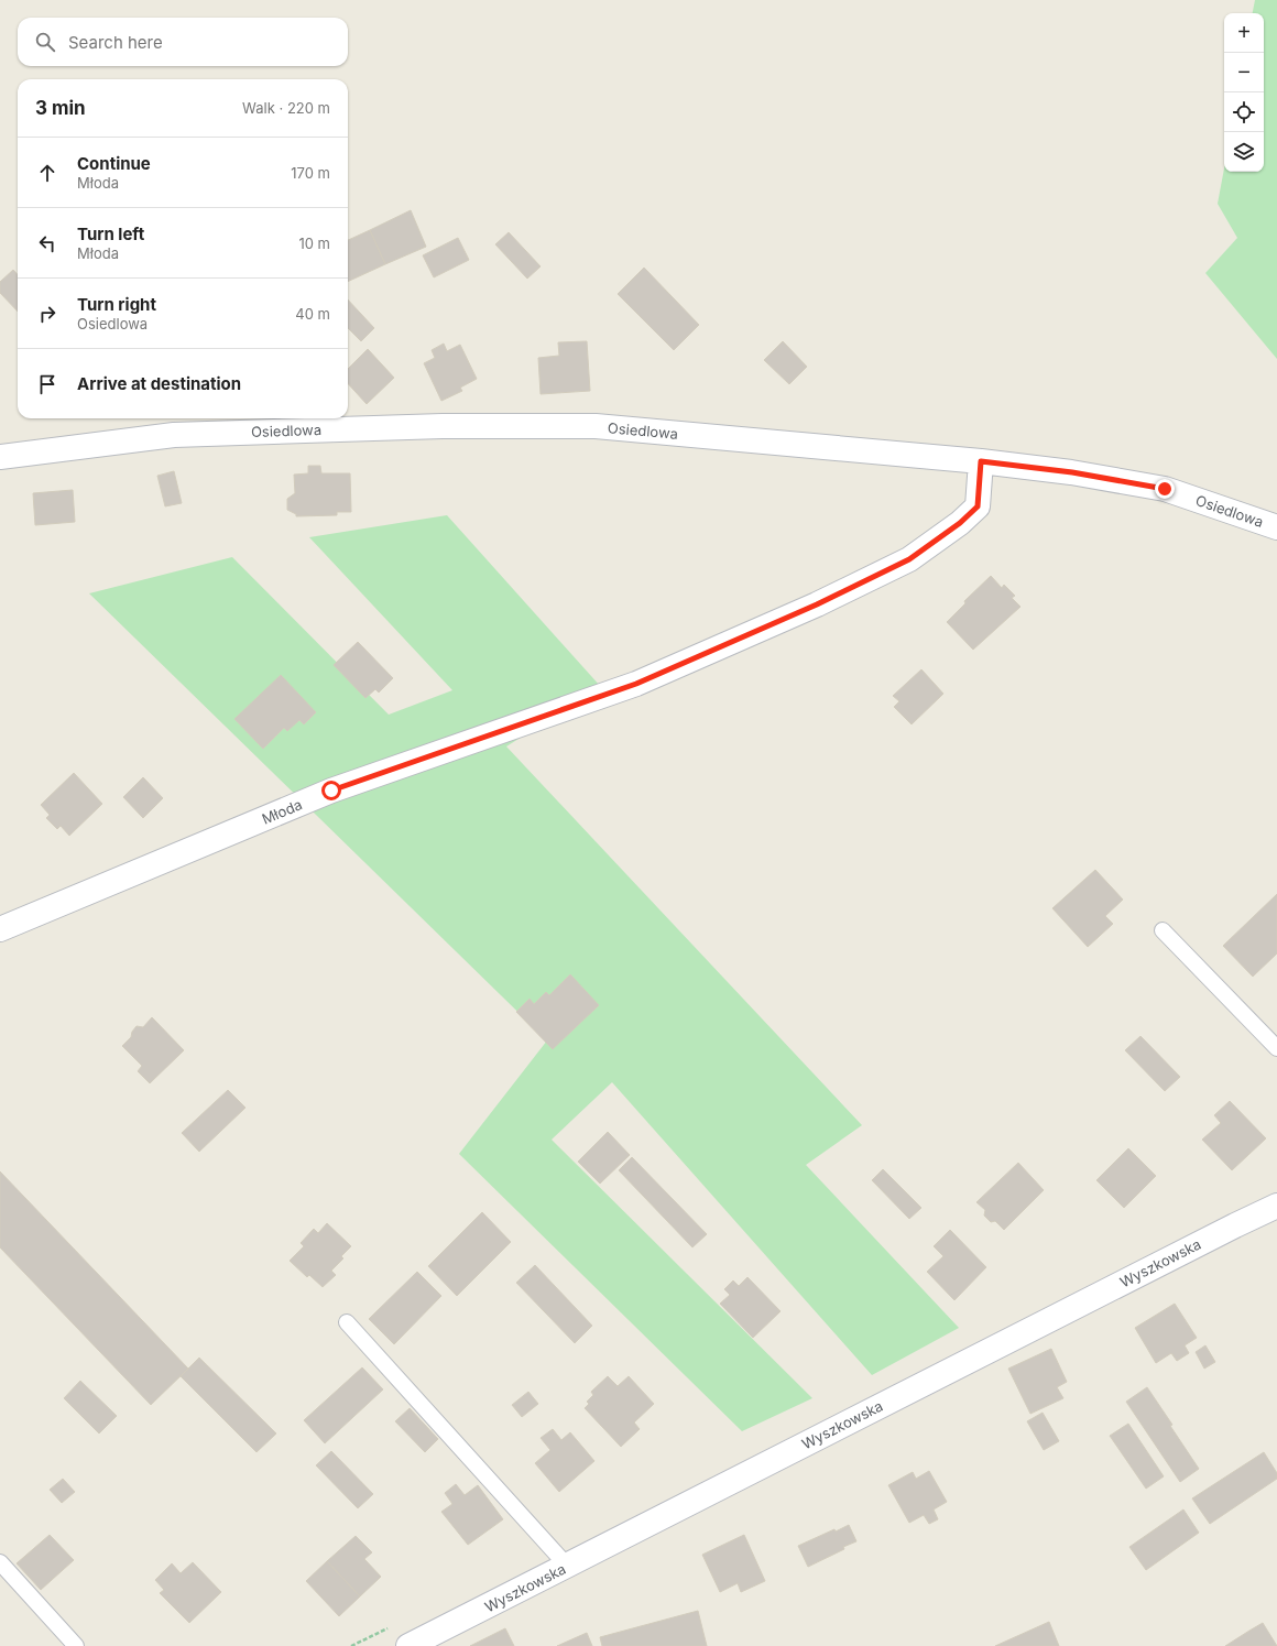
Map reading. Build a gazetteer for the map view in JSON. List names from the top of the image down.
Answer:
{
  "streets": {
    "street": ["Osiedlowa", "Młoda", "Wyszkowska"]
  },
  "crossings": [
    ["Osiedlowa", "Młoda"]
  ],
  "page": {
    "map_buttons": ["+", "−"],
    "search": "Search here",
    "heading": ["3 min", "Walk · 220 m"],
    "list": [
      ["Continue", "Młoda", "170 m"],
      ["Turn left", "Młoda", "10 m"],
      ["Turn right", "Osiedlowa", "40 m"],
      "Arrive at destination"
    ]
  }
}
